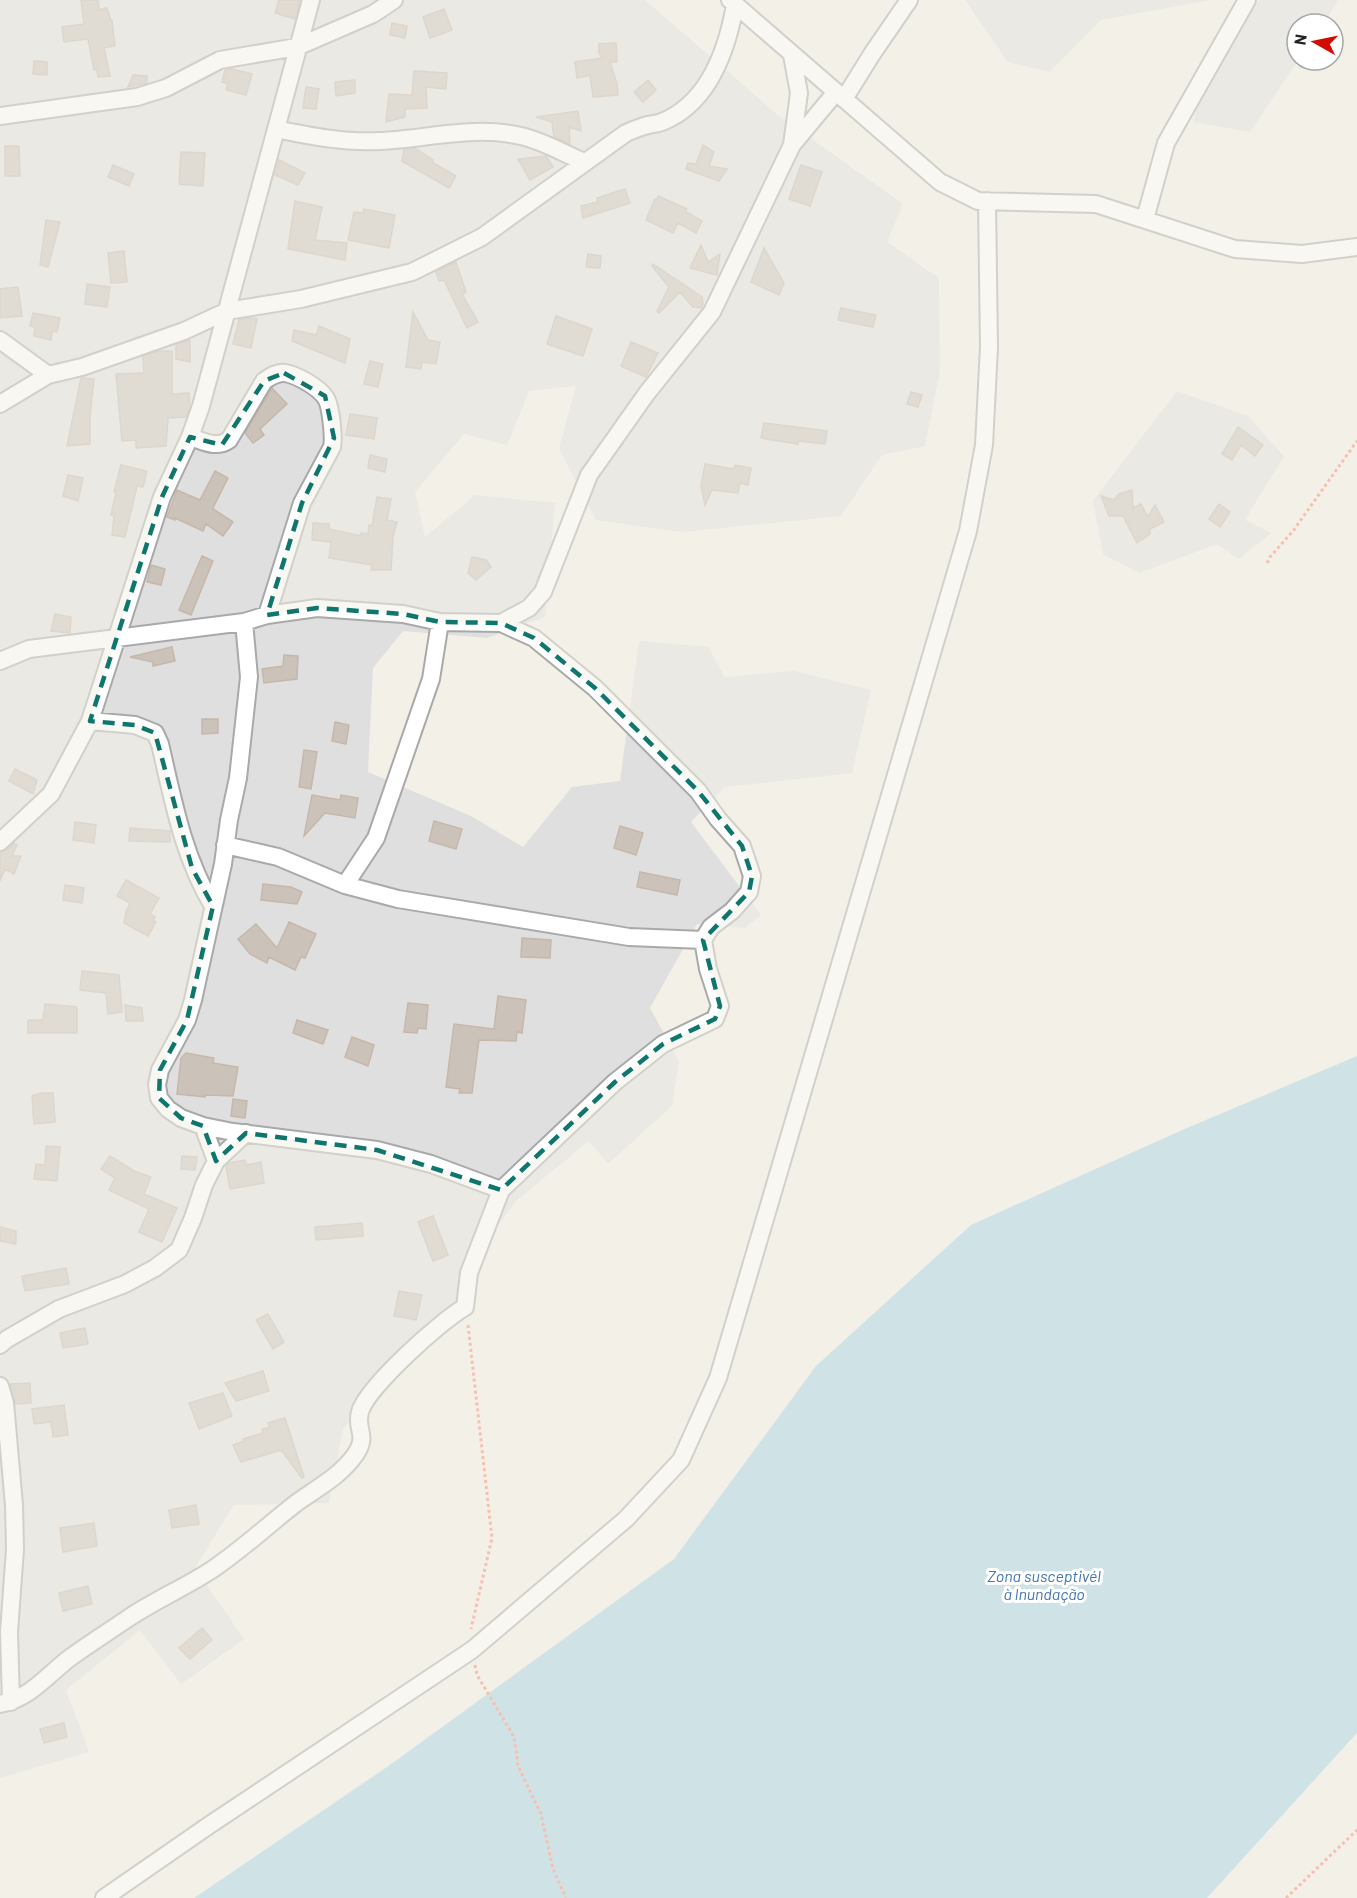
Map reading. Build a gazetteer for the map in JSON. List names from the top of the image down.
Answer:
{
  "water": ["Zona susceptivél à Inundação"],
  "north": "left"
}
